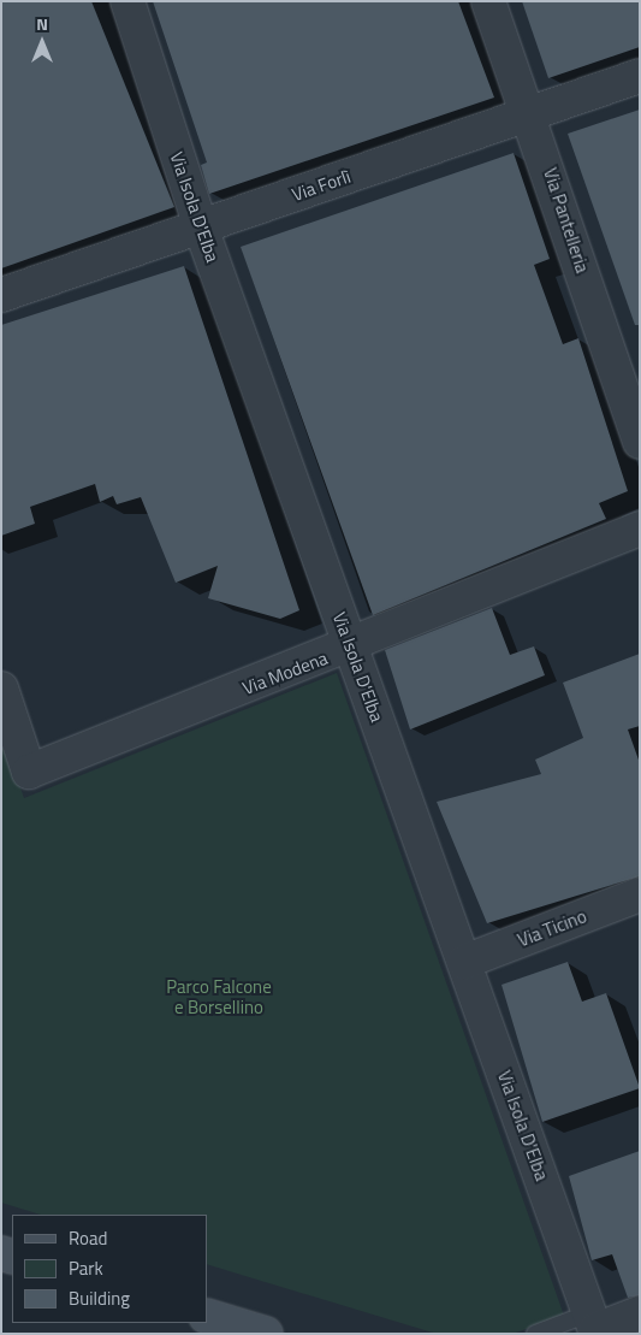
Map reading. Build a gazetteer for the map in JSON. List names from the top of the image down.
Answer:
{
  "streets": {
    "street": [
      "Via Forlì",
      "Via Isola D'Elba",
      "Via Pantelleria",
      "Via Modena",
      "Via Ticino"
    ]
  },
  "crossings": [
    ["Via Forlì", "Via Isola D'Elba"],
    ["Via Forlì", "Via Pantelleria"],
    ["Via Isola D'Elba", "Via Modena"],
    ["Via Isola D'Elba", "Via Ticino"]
  ],
  "parks": ["Parco Falcone e Borsellino"],
  "legend": ["Road", "Park", "Building"],
  "north": "top"
}
